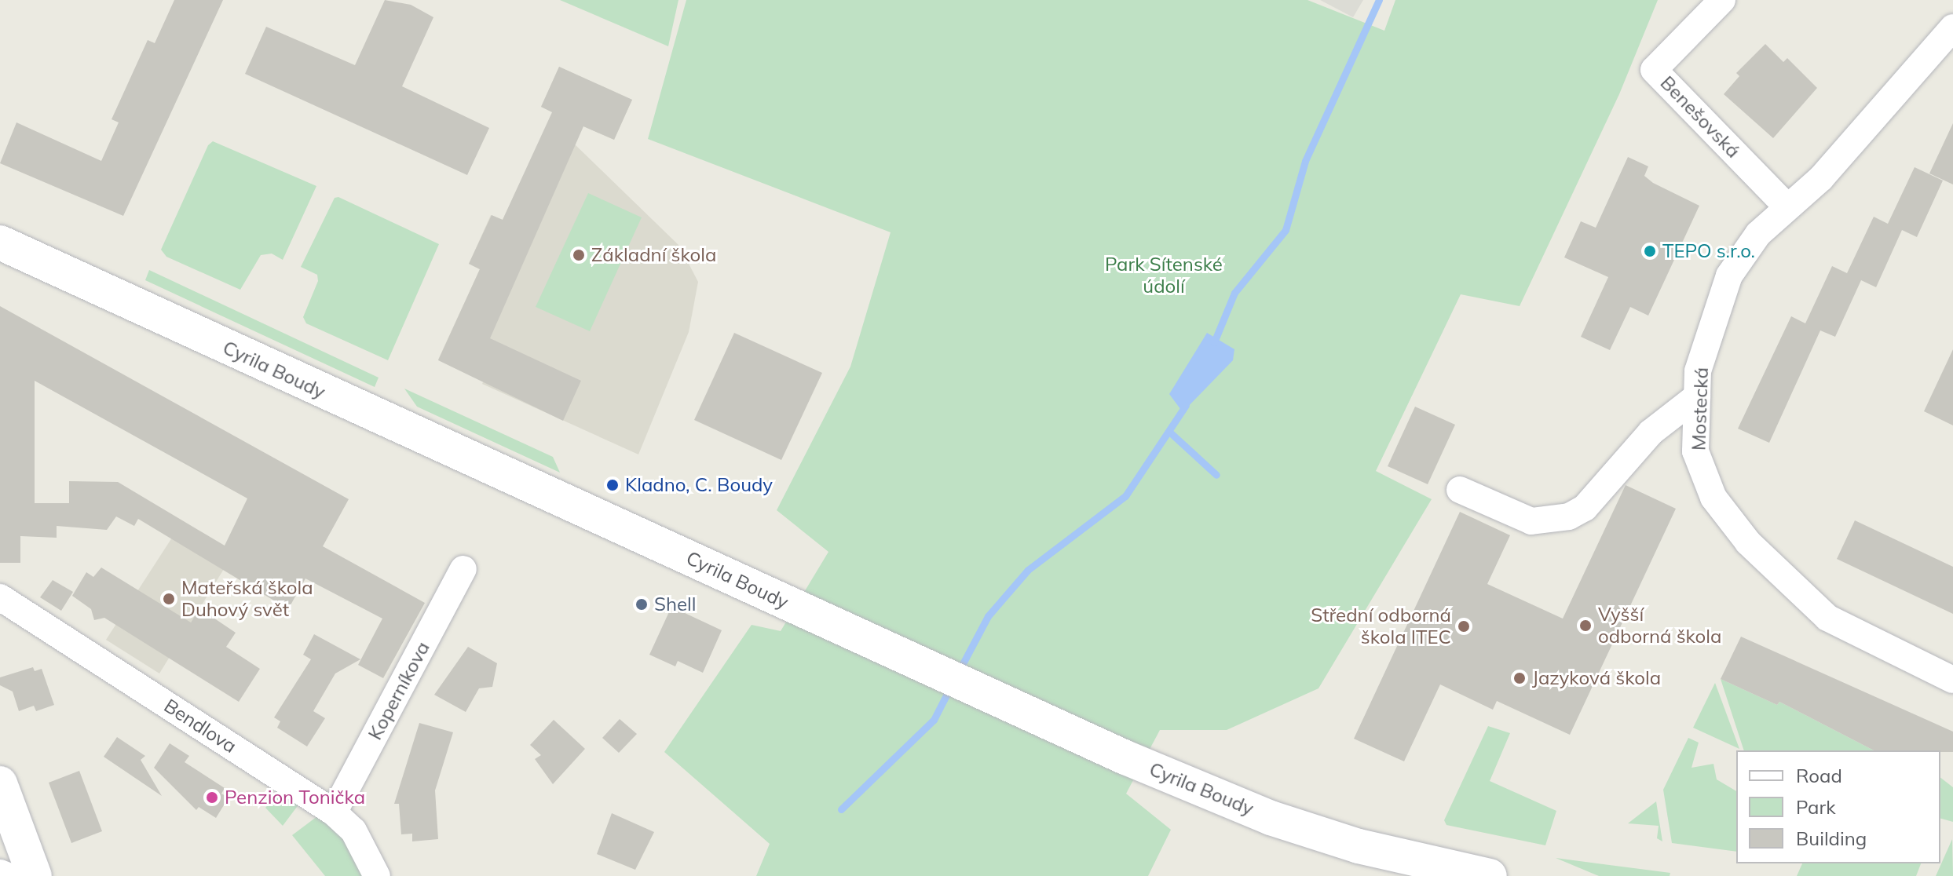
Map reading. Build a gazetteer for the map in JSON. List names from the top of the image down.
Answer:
{
  "streets": {
    "street": [
      "Benešovská",
      "Cyrila Boudy",
      "Mostecká",
      "Koperníkova",
      "Bendlova"
    ]
  },
  "crossings": [
    ["Benešovská", "Mostecká"],
    ["Koperníkova", "Bendlova"]
  ],
  "parks": ["Park Sítenské údolí"],
  "places": [
    "TEPO s.r.o.",
    "Základní škola",
    "Kladno, C. Boudy",
    "Mateřská škola Duhový svět",
    "Shell",
    "Vyšší odborná škola",
    "Střední odborná škola ITEC",
    "Jazyková škola",
    "Penzion Tonička"
  ],
  "legend": ["Road", "Park", "Building"]
}
